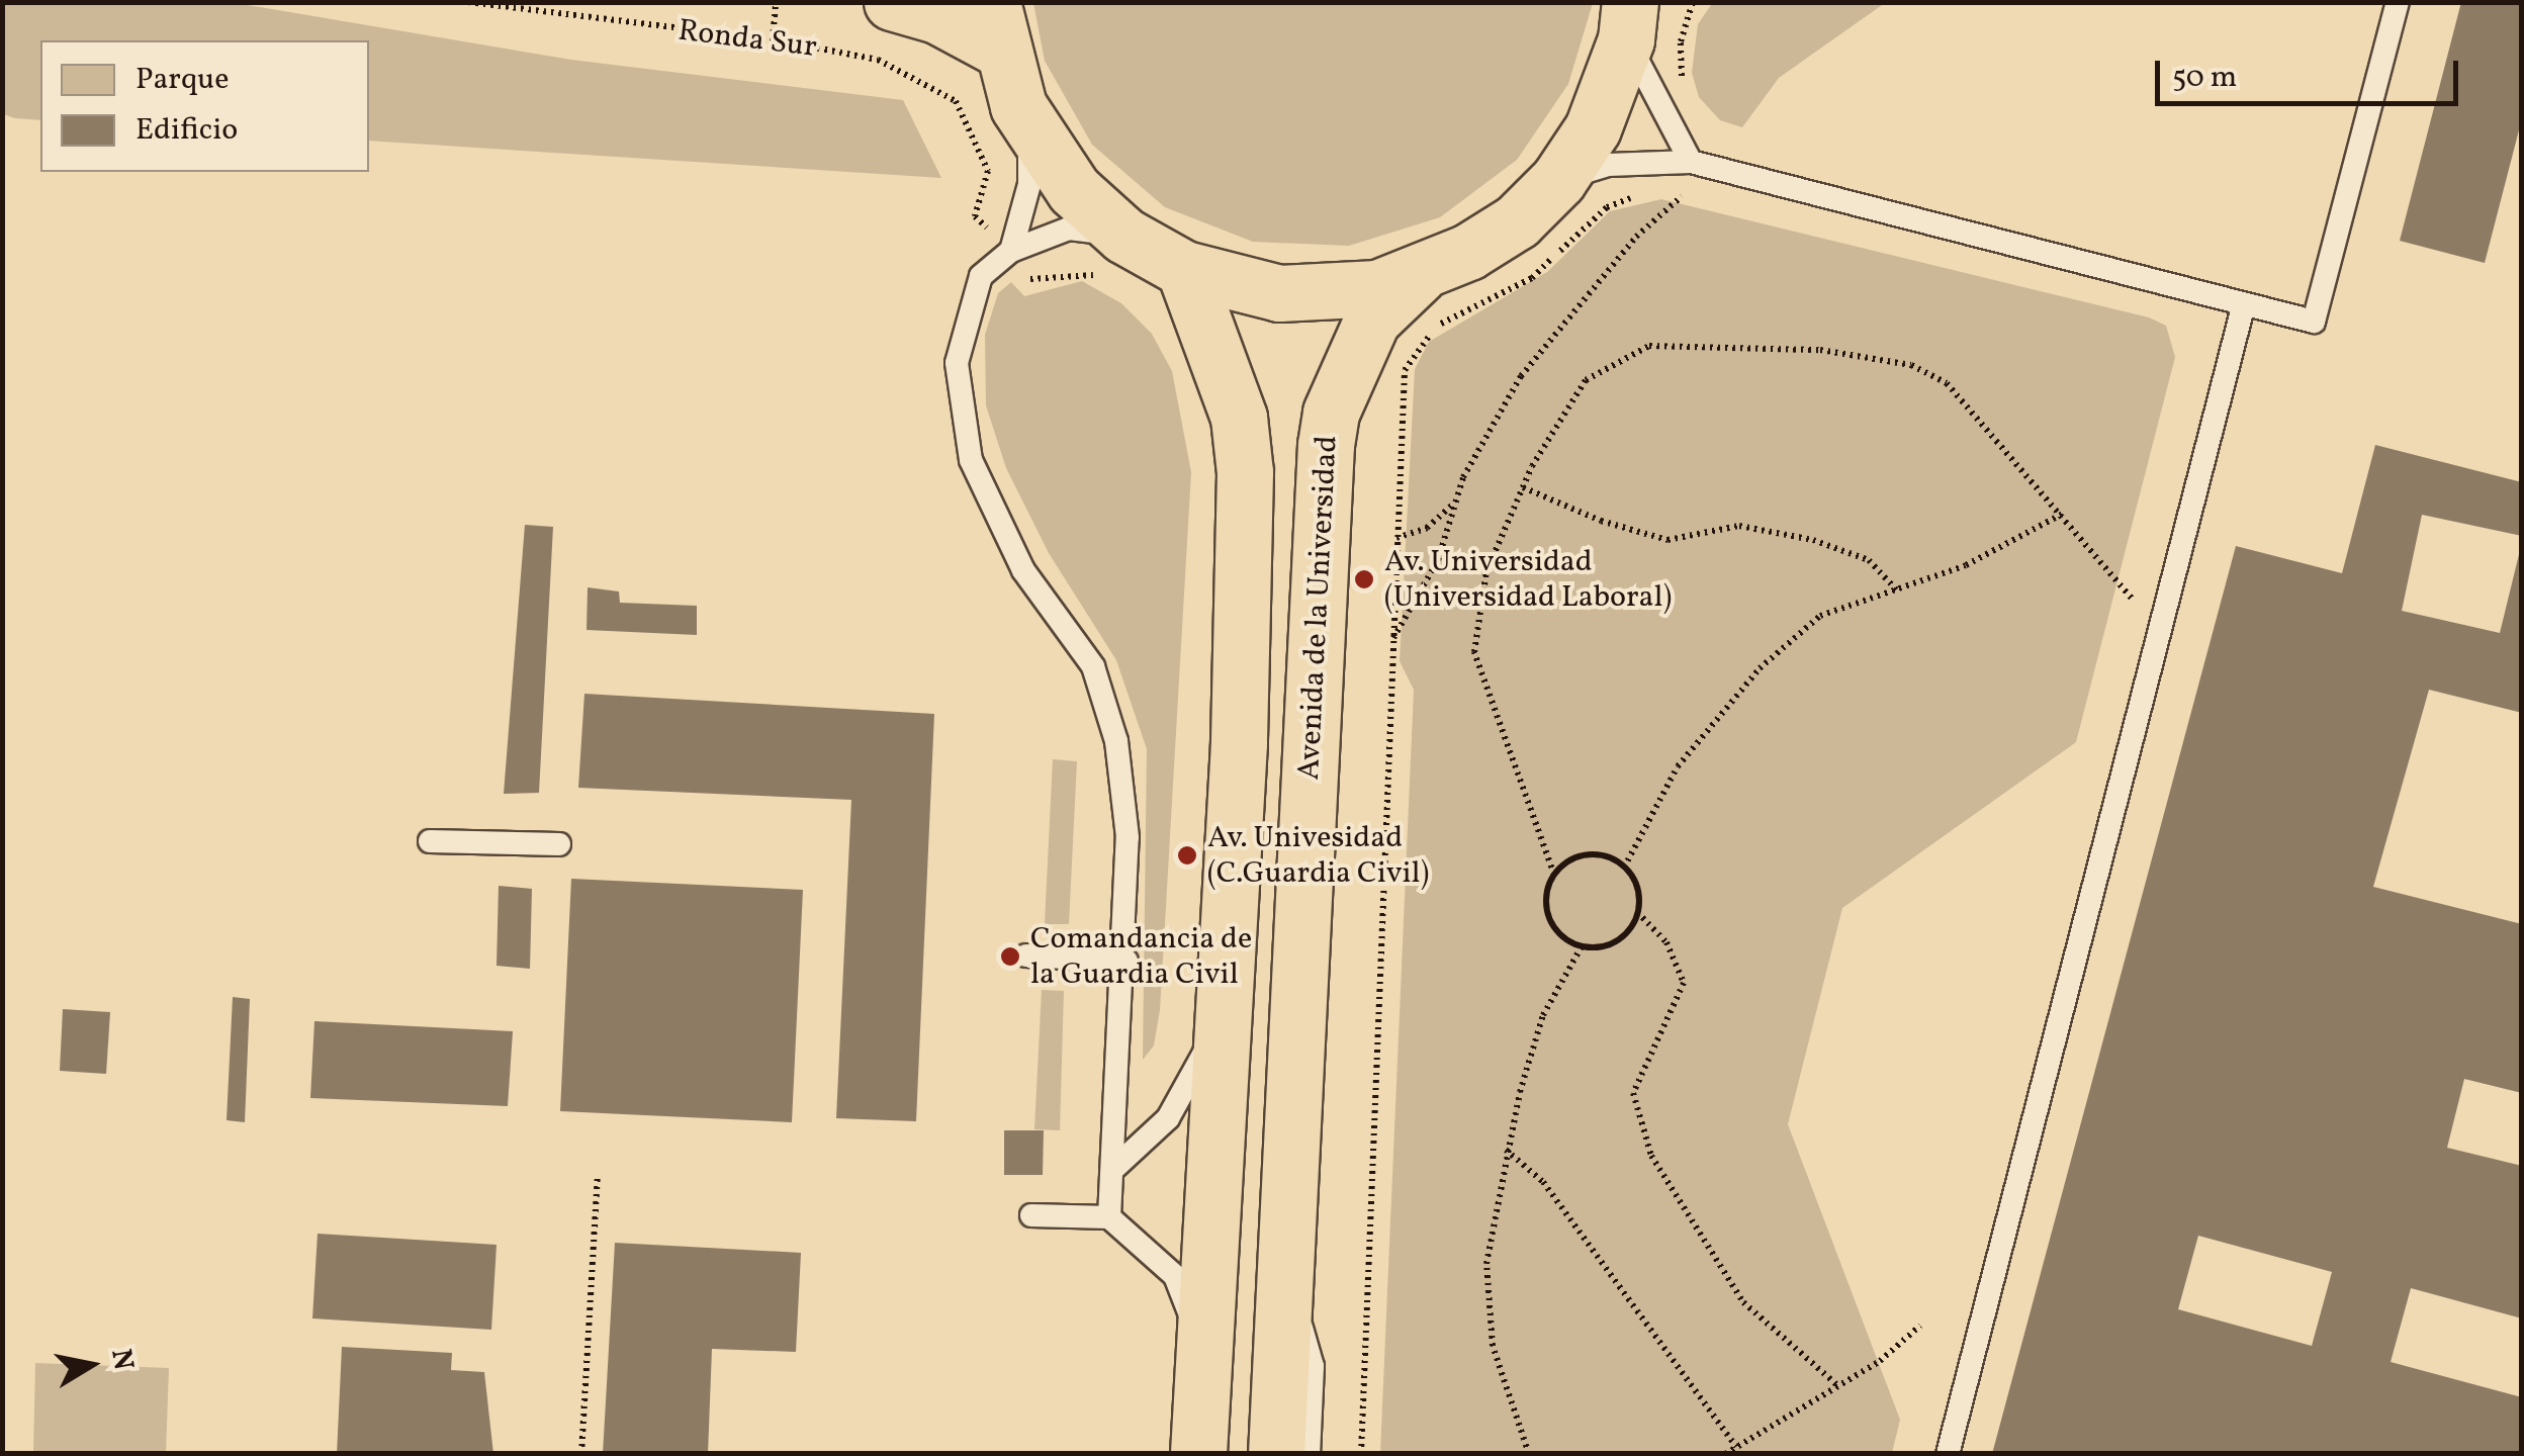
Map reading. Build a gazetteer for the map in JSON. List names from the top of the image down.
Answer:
{
  "streets": {
    "highway": ["Avenida de la Universidad"],
    "path": ["Ronda Sur"]
  },
  "places": ["Av. Universidad (Universidad Laboral)", "Av. Univesidad (C.Guardia Civil)", "Comandancia de la Guardia Civil"],
  "legend": ["Parque", "Edificio"],
  "scale_bar": "50 m",
  "north": "right"
}
